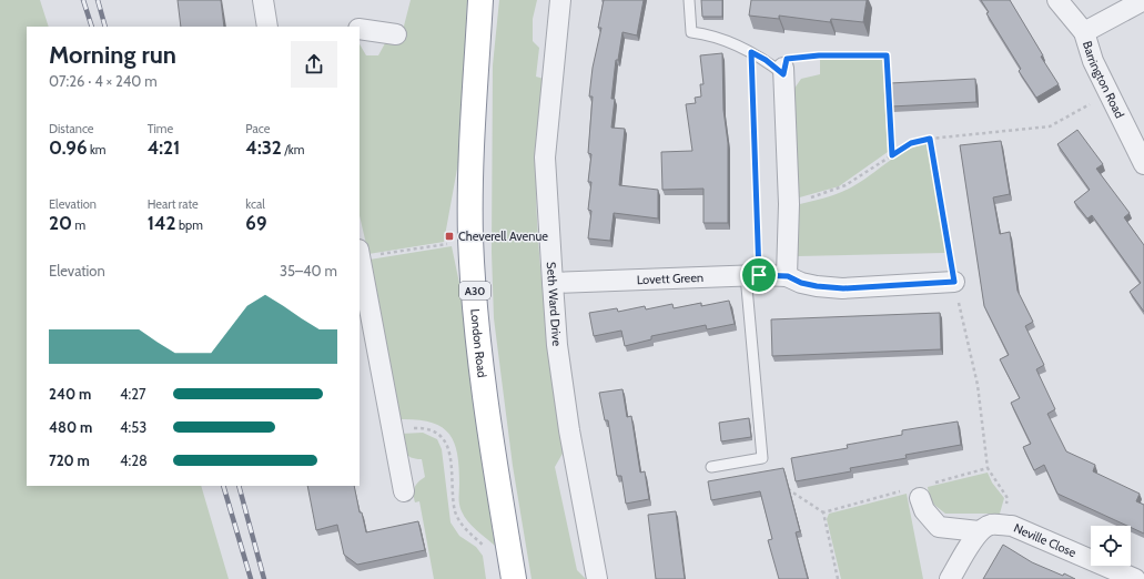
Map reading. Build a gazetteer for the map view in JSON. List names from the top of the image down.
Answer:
{
  "streets": {
    "highway": ["A30", "London Road"],
    "street": [
      "Barrington Road",
      "Lovett Green",
      "Seth Ward Drive",
      "Neville Close"
    ]
  },
  "crossings": [
    ["Lovett Green", "Seth Ward Drive"]
  ],
  "places": {
    "transit": ["Cheverell Avenue"]
  },
  "page": {
    "heading": ["Morning run", "07:26 · 4 × 240 m"],
    "stats": [
      ["Distance", "0.96 km"],
      ["Time", "4:21"],
      ["Pace", "4:32 /km"],
      ["Elevation", "20 m"],
      ["Heart rate", "142 bpm"],
      ["kcal", "69"]
    ],
    "chart": ["Elevation", "35–40 m"],
    "list": [
      {
        "name": "240 m",
        "note": "4:27"
      },
      {
        "name": "480 m",
        "note": "4:53"
      },
      {
        "name": "720 m",
        "note": "4:28"
      }
    ]
  }
}
